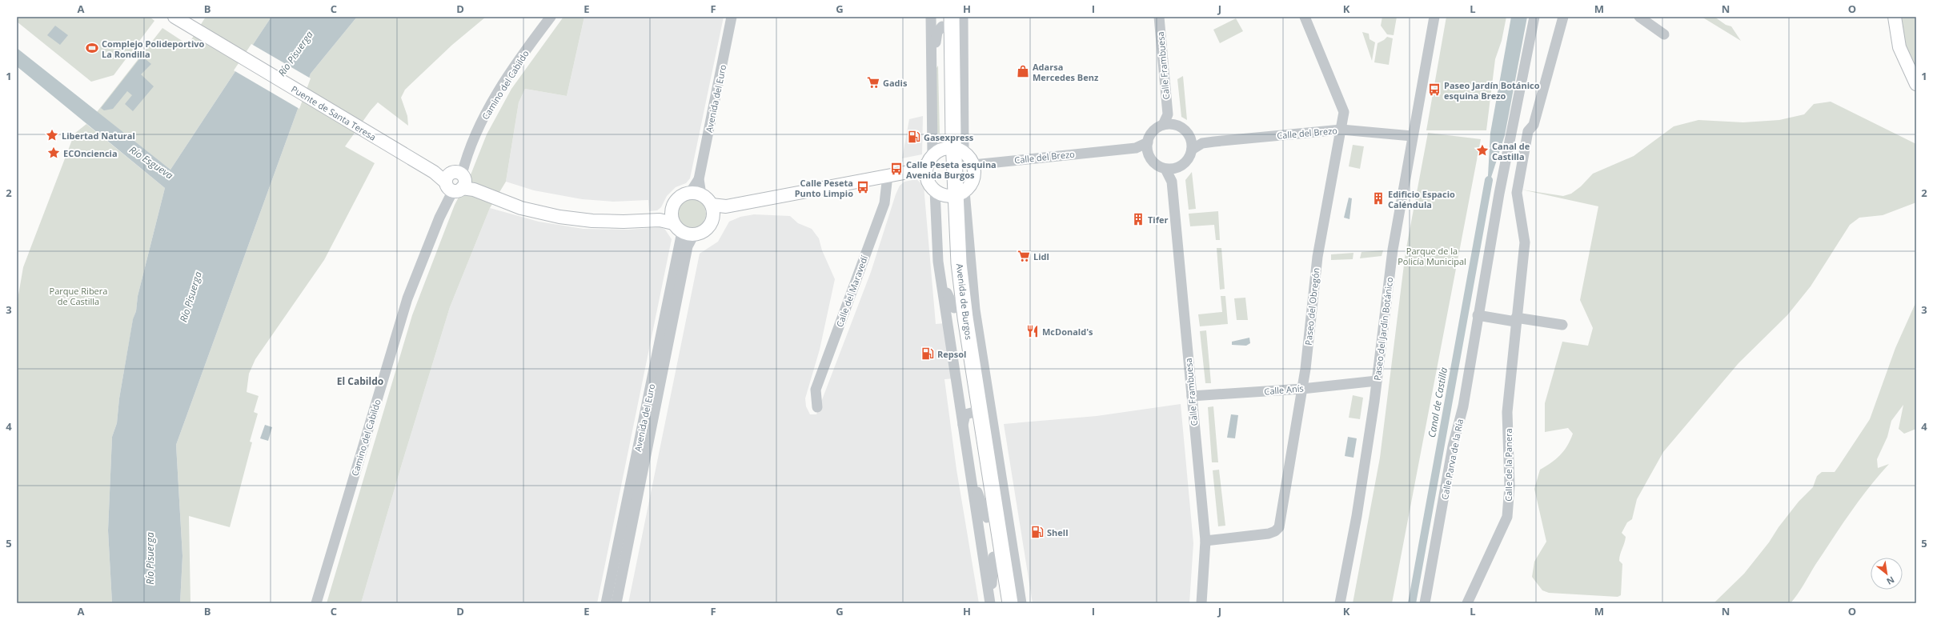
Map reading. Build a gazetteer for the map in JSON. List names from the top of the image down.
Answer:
{
  "streets": {
    "highway": ["Avenida de Burgos"],
    "main road": ["Puente de Santa Teresa"],
    "street": [
      "Calle Frambuesa",
      "Camino del Cabildo",
      "Avenida del Euro",
      "Calle del Brezo",
      "Calle del Maravedí",
      "Paseo del Obregón",
      "Paseo del Jardín Botánico",
      "Calle Anís",
      "Calle Parva de la Ría",
      "Calle de la Panera"
    ]
  },
  "crossings": [
    ["Calle Frambuesa", "Calle del Brezo"],
    ["Calle Frambuesa", "Paseo del Obregón"],
    ["Calle Frambuesa", "Calle Anís"],
    ["Camino del Cabildo", "Puente de Santa Teresa"],
    ["Calle del Brezo", "Paseo del Obregón"],
    ["Calle del Brezo", "Paseo del Jardín Botánico"],
    ["Paseo del Obregón", "Calle Anís"],
    ["Paseo del Jardín Botánico", "Calle Anís"]
  ],
  "districts": ["El Cabildo"],
  "water": ["Río Pisuerga", "Río Esgueva", "Canal de Castilla"],
  "parks": ["Parque de la Policía Municipal", "Parque Ribera de Castilla"],
  "places": {
    "sports": ["Complejo Polideportivo La Rondilla"],
    "shop": ["Adarsa Mercedes Benz"],
    "supermarket": ["Gadis", "Lidl"],
    "bus stop": ["Paseo Jardín Botánico esquina Brezo", "Calle Peseta esquina Avenida Burgos", "Calle Peseta Punto Limpio"],
    "place": ["Libertad Natural", "Canal de Castilla", "ECOnciencia"],
    "fuel station": ["Gasexpress", "Repsol", "Shell"],
    "building": ["Edificio Espacio Caléndula", "Tifer"],
    "restaurant": ["McDonald's"]
  },
  "north": "bottom right",
  "grid": {
    "columns": [
      "A",
      "B",
      "C",
      "D",
      "E",
      "F",
      "G",
      "H",
      "I",
      "J",
      "K",
      "L",
      "M",
      "N",
      "O"
    ],
    "rows": [
      "1",
      "2",
      "3",
      "4",
      "5"
    ]
  }
}
